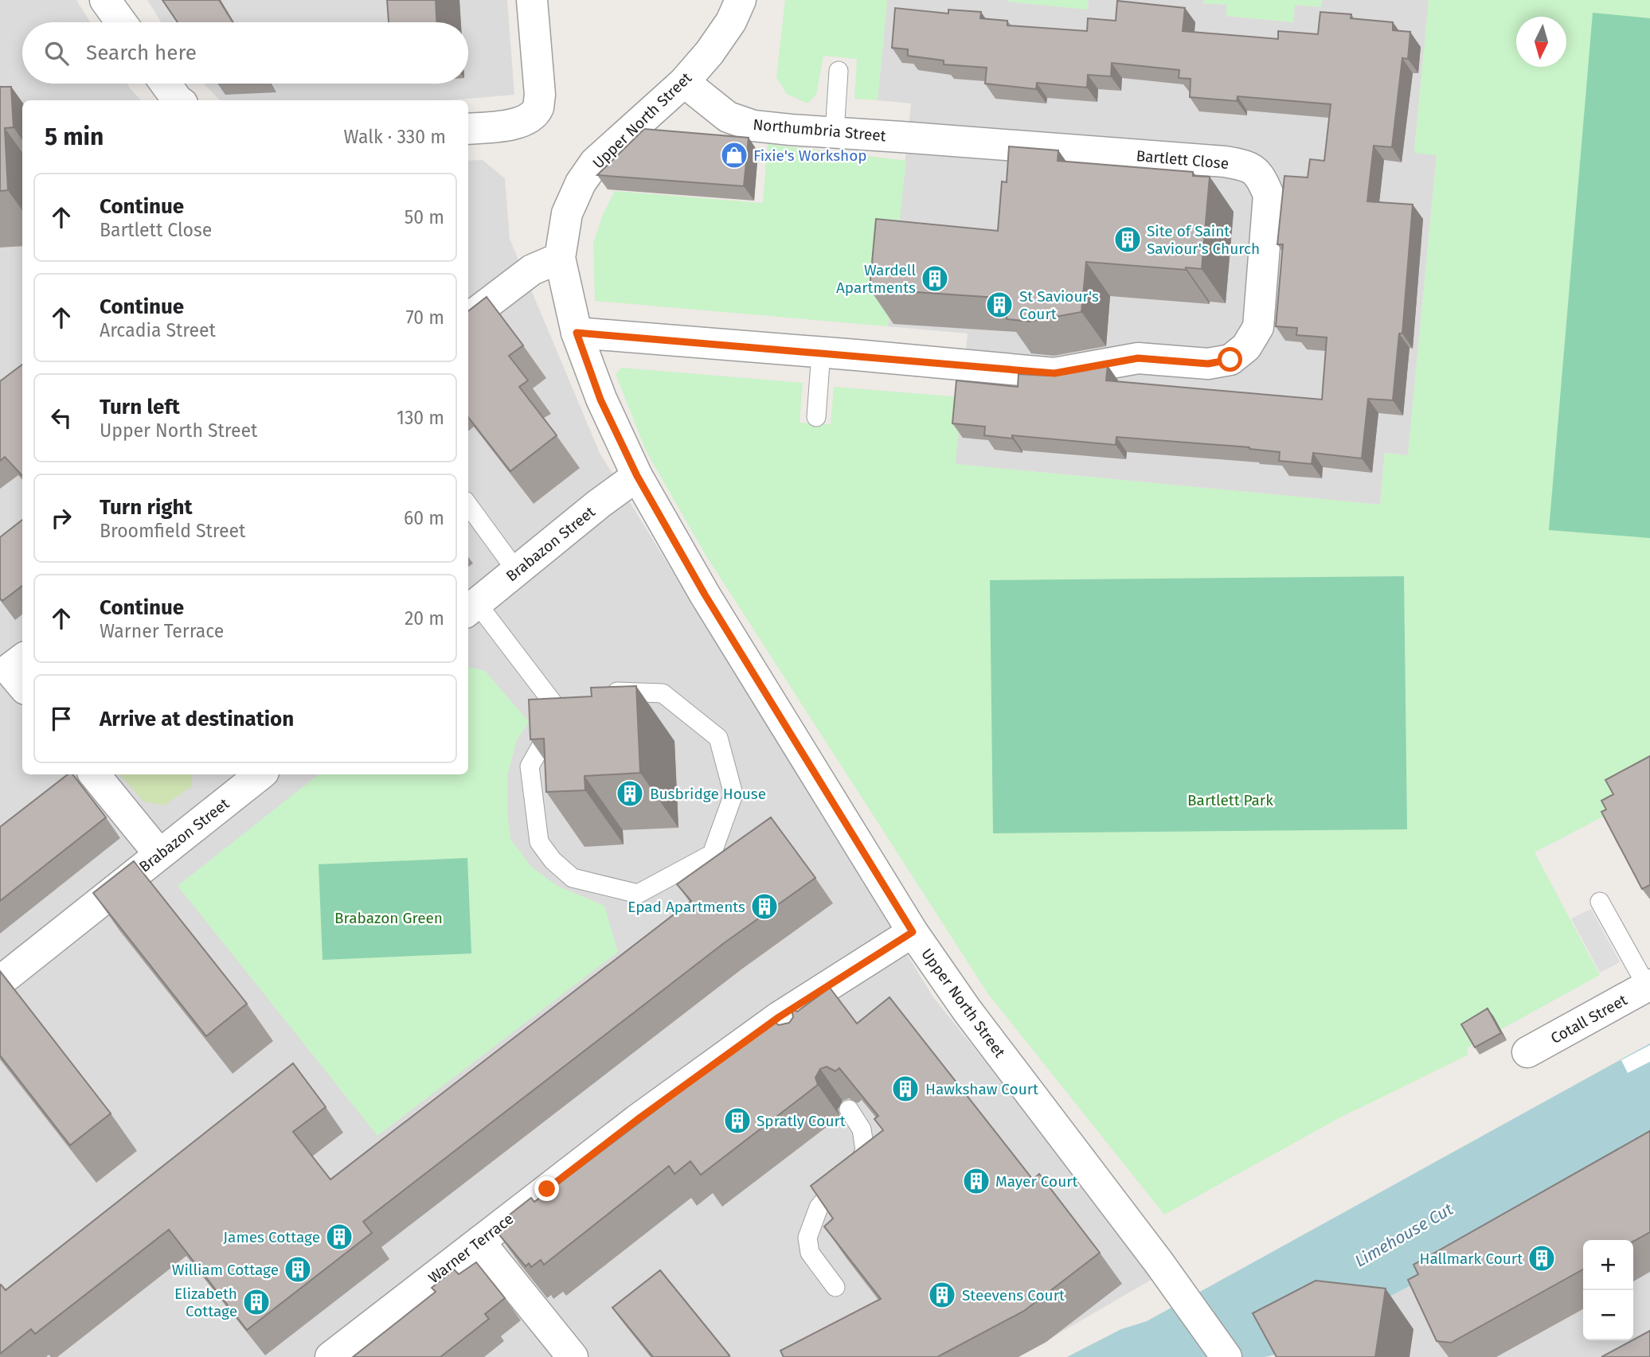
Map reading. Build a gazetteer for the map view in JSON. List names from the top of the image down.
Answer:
{
  "streets": {
    "street": [
      "Upper North Street",
      "Northumbria Street",
      "Bartlett Close",
      "Brabazon Street",
      "Cotall Street",
      "Warner Terrace"
    ]
  },
  "crossings": [
    ["Upper North Street", "Northumbria Street"],
    ["Upper North Street", "Bartlett Close"],
    ["Upper North Street", "Brabazon Street"],
    ["Upper North Street", "Warner Terrace"],
    ["Northumbria Street", "Bartlett Close"]
  ],
  "water": ["Limehouse Cut"],
  "parks": ["Bartlett Park", "Brabazon Green"],
  "places": {
    "shop": ["Fixie's Workshop"],
    "building": [
      "Site of Saint Saviour's Church",
      "Wardell Apartments",
      "St Saviour's Court",
      "Busbridge House",
      "Epad Apartments",
      "Hawkshaw Court",
      "Spratly Court",
      "Mayer Court",
      "James Cottage",
      "Hallmark Court",
      "William Cottage",
      "Steevens Court",
      "Elizabeth Cottage"
    ]
  },
  "north": "bottom",
  "page": {
    "search": "Search here",
    "heading": ["5 min", "Walk · 330 m"],
    "list": [
      ["Continue", "Bartlett Close", "50 m"],
      ["Continue", "Arcadia Street", "70 m"],
      ["Turn left", "Upper North Street", "130 m"],
      ["Turn right", "Broomfield Street", "60 m"],
      ["Continue", "Warner Terrace", "20 m"],
      "Arrive at destination"
    ],
    "map_buttons": ["+", "−"]
  }
}
